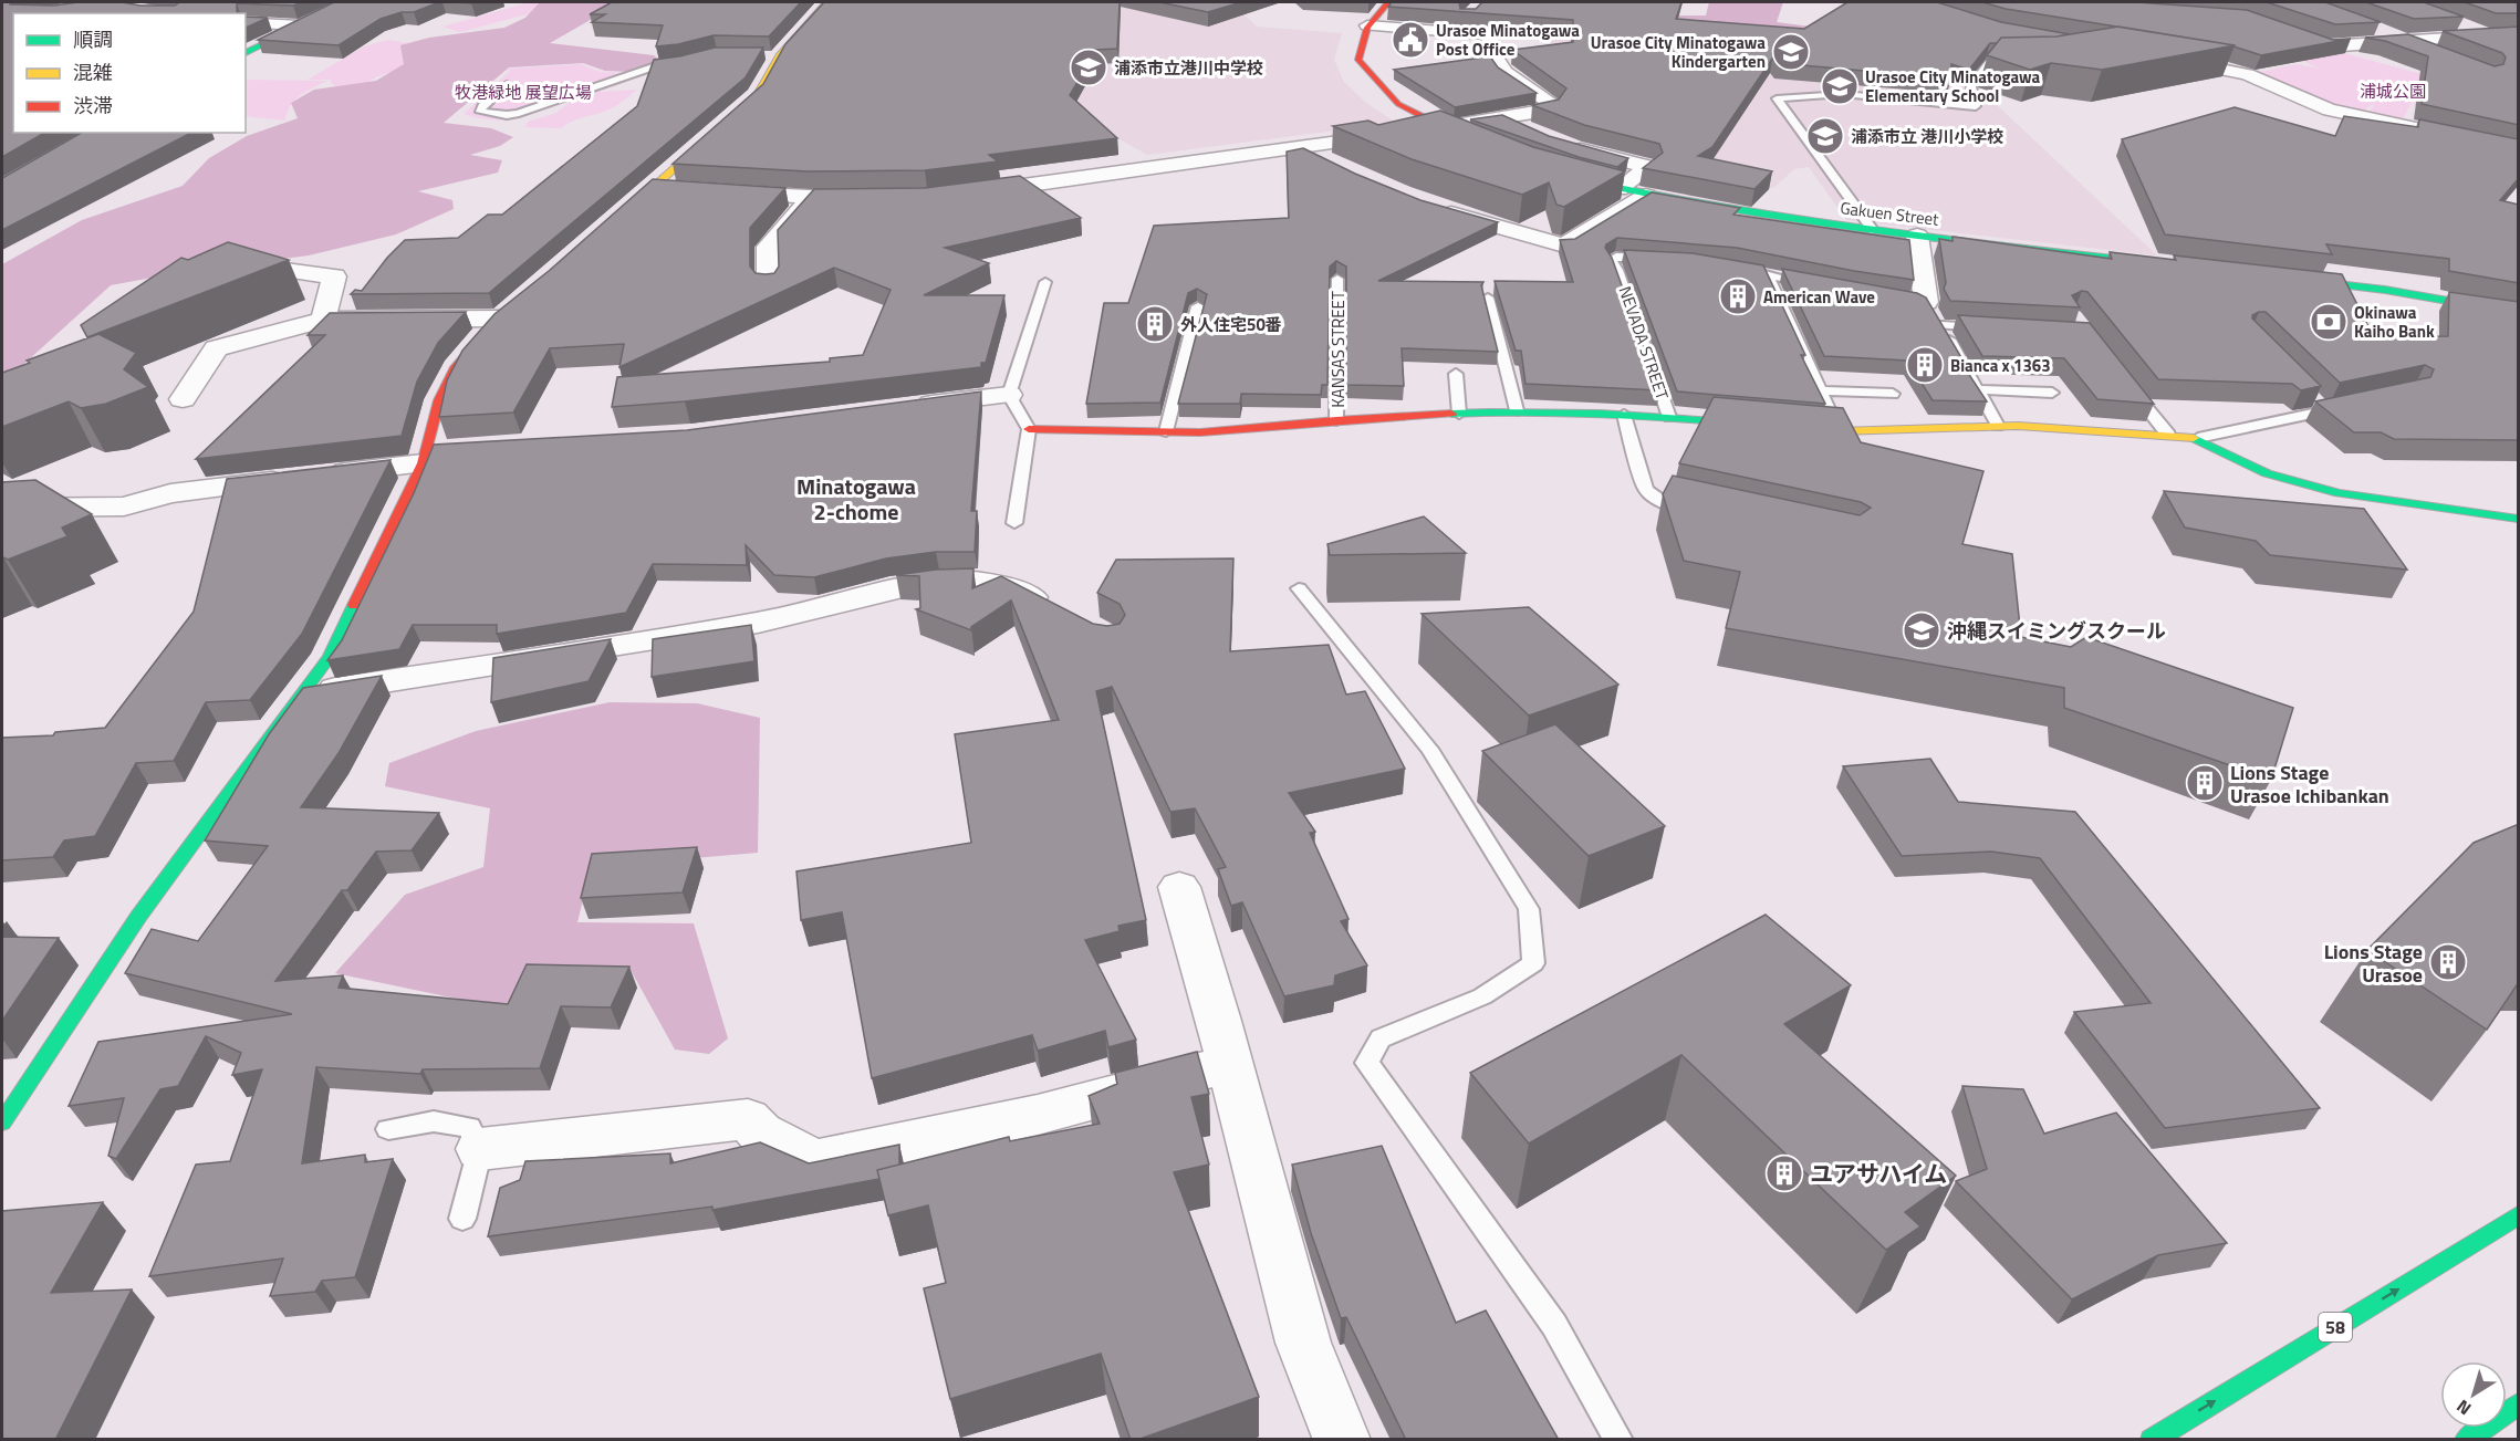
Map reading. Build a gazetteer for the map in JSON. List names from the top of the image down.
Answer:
{
  "streets": {
    "main road": ["Gakuen Street", "58"],
    "lane": ["NEVADA STREET", "KANSAS STREET"]
  },
  "districts": ["Minatogawa 2-chome"],
  "parks": ["浦城公園", "牧港緑地 展望広場"],
  "places": {
    "public building": ["Urasoe Minatogawa Post Office"],
    "school or university": [
      "Urasoe City Minatogawa Kindergarten",
      "浦添市立港川中学校",
      "Urasoe City Minatogawa Elementary School",
      "浦添市立 港川小学校",
      "沖縄スイミングスクール"
    ],
    "building": [
      "American Wave",
      "外人住宅50番",
      "Bianca x 1363",
      "Lions Stage Urasoe Ichibankan",
      "Lions Stage Urasoe",
      "ユアサハイム"
    ],
    "bank": ["Okinawa Kaiho Bank"]
  },
  "legend": ["順調", "混雑", "渋滞"],
  "north": "bottom left"
}
